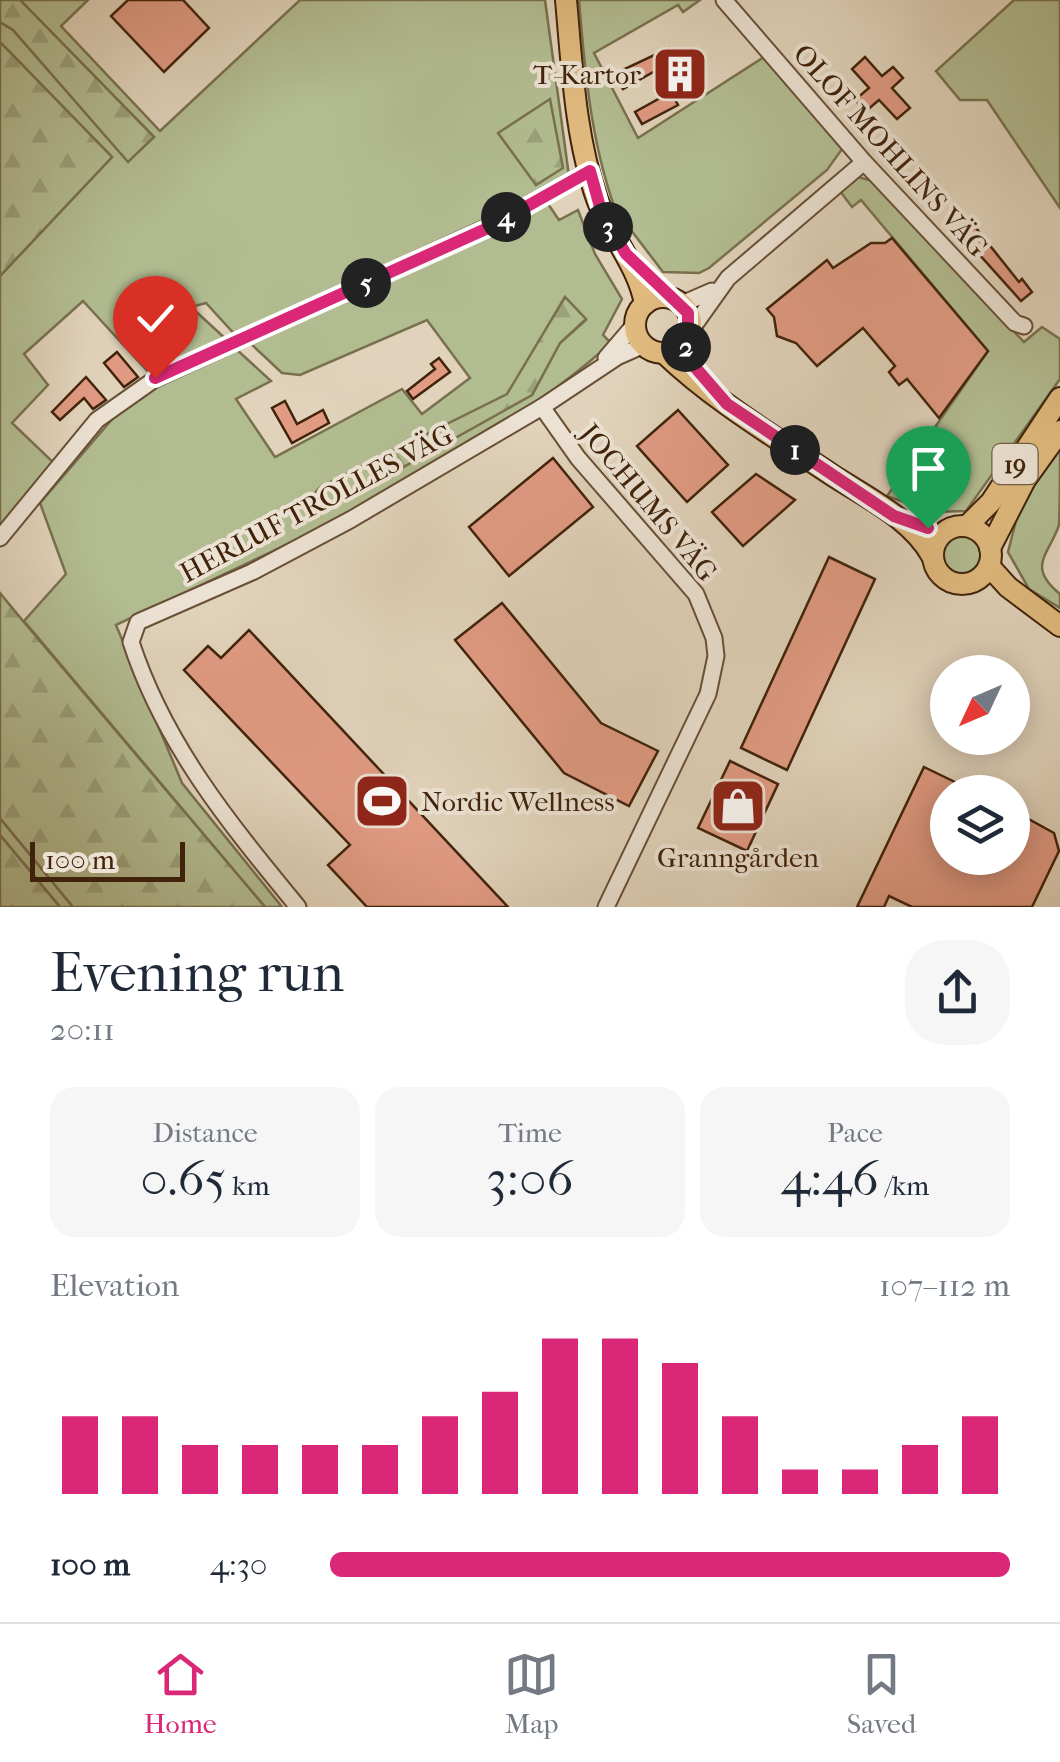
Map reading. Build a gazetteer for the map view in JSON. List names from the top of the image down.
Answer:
{
  "streets": {
    "main road": ["19"],
    "street": ["OLOF MOHLINS VÄG", "JOCHUMS VÄG", "HERLUF TROLLES VÄG"]
  },
  "crossings": [
    ["JOCHUMS VÄG", "HERLUF TROLLES VÄG"]
  ],
  "places": {
    "building": ["T-Kartor"],
    "sports": ["Nordic Wellness"],
    "shop": ["Granngården"]
  },
  "scale_bar": "100 m",
  "north": "bottom left",
  "page": {
    "pins": [
      "4",
      "3",
      "5",
      "2",
      "1"
    ],
    "scale": "100 m",
    "heading": ["Evening run", "20:11"],
    "stats": [
      ["Distance", "0.65 km"],
      ["Time", "3:06"],
      ["Pace", "4:46 /km"]
    ],
    "chart": ["Elevation", "107–112 m"],
    "list": [
      {
        "name": "100 m",
        "note": "4:30"
      }
    ],
    "tabs": ["Home", "Map", "Saved"]
  }
}
